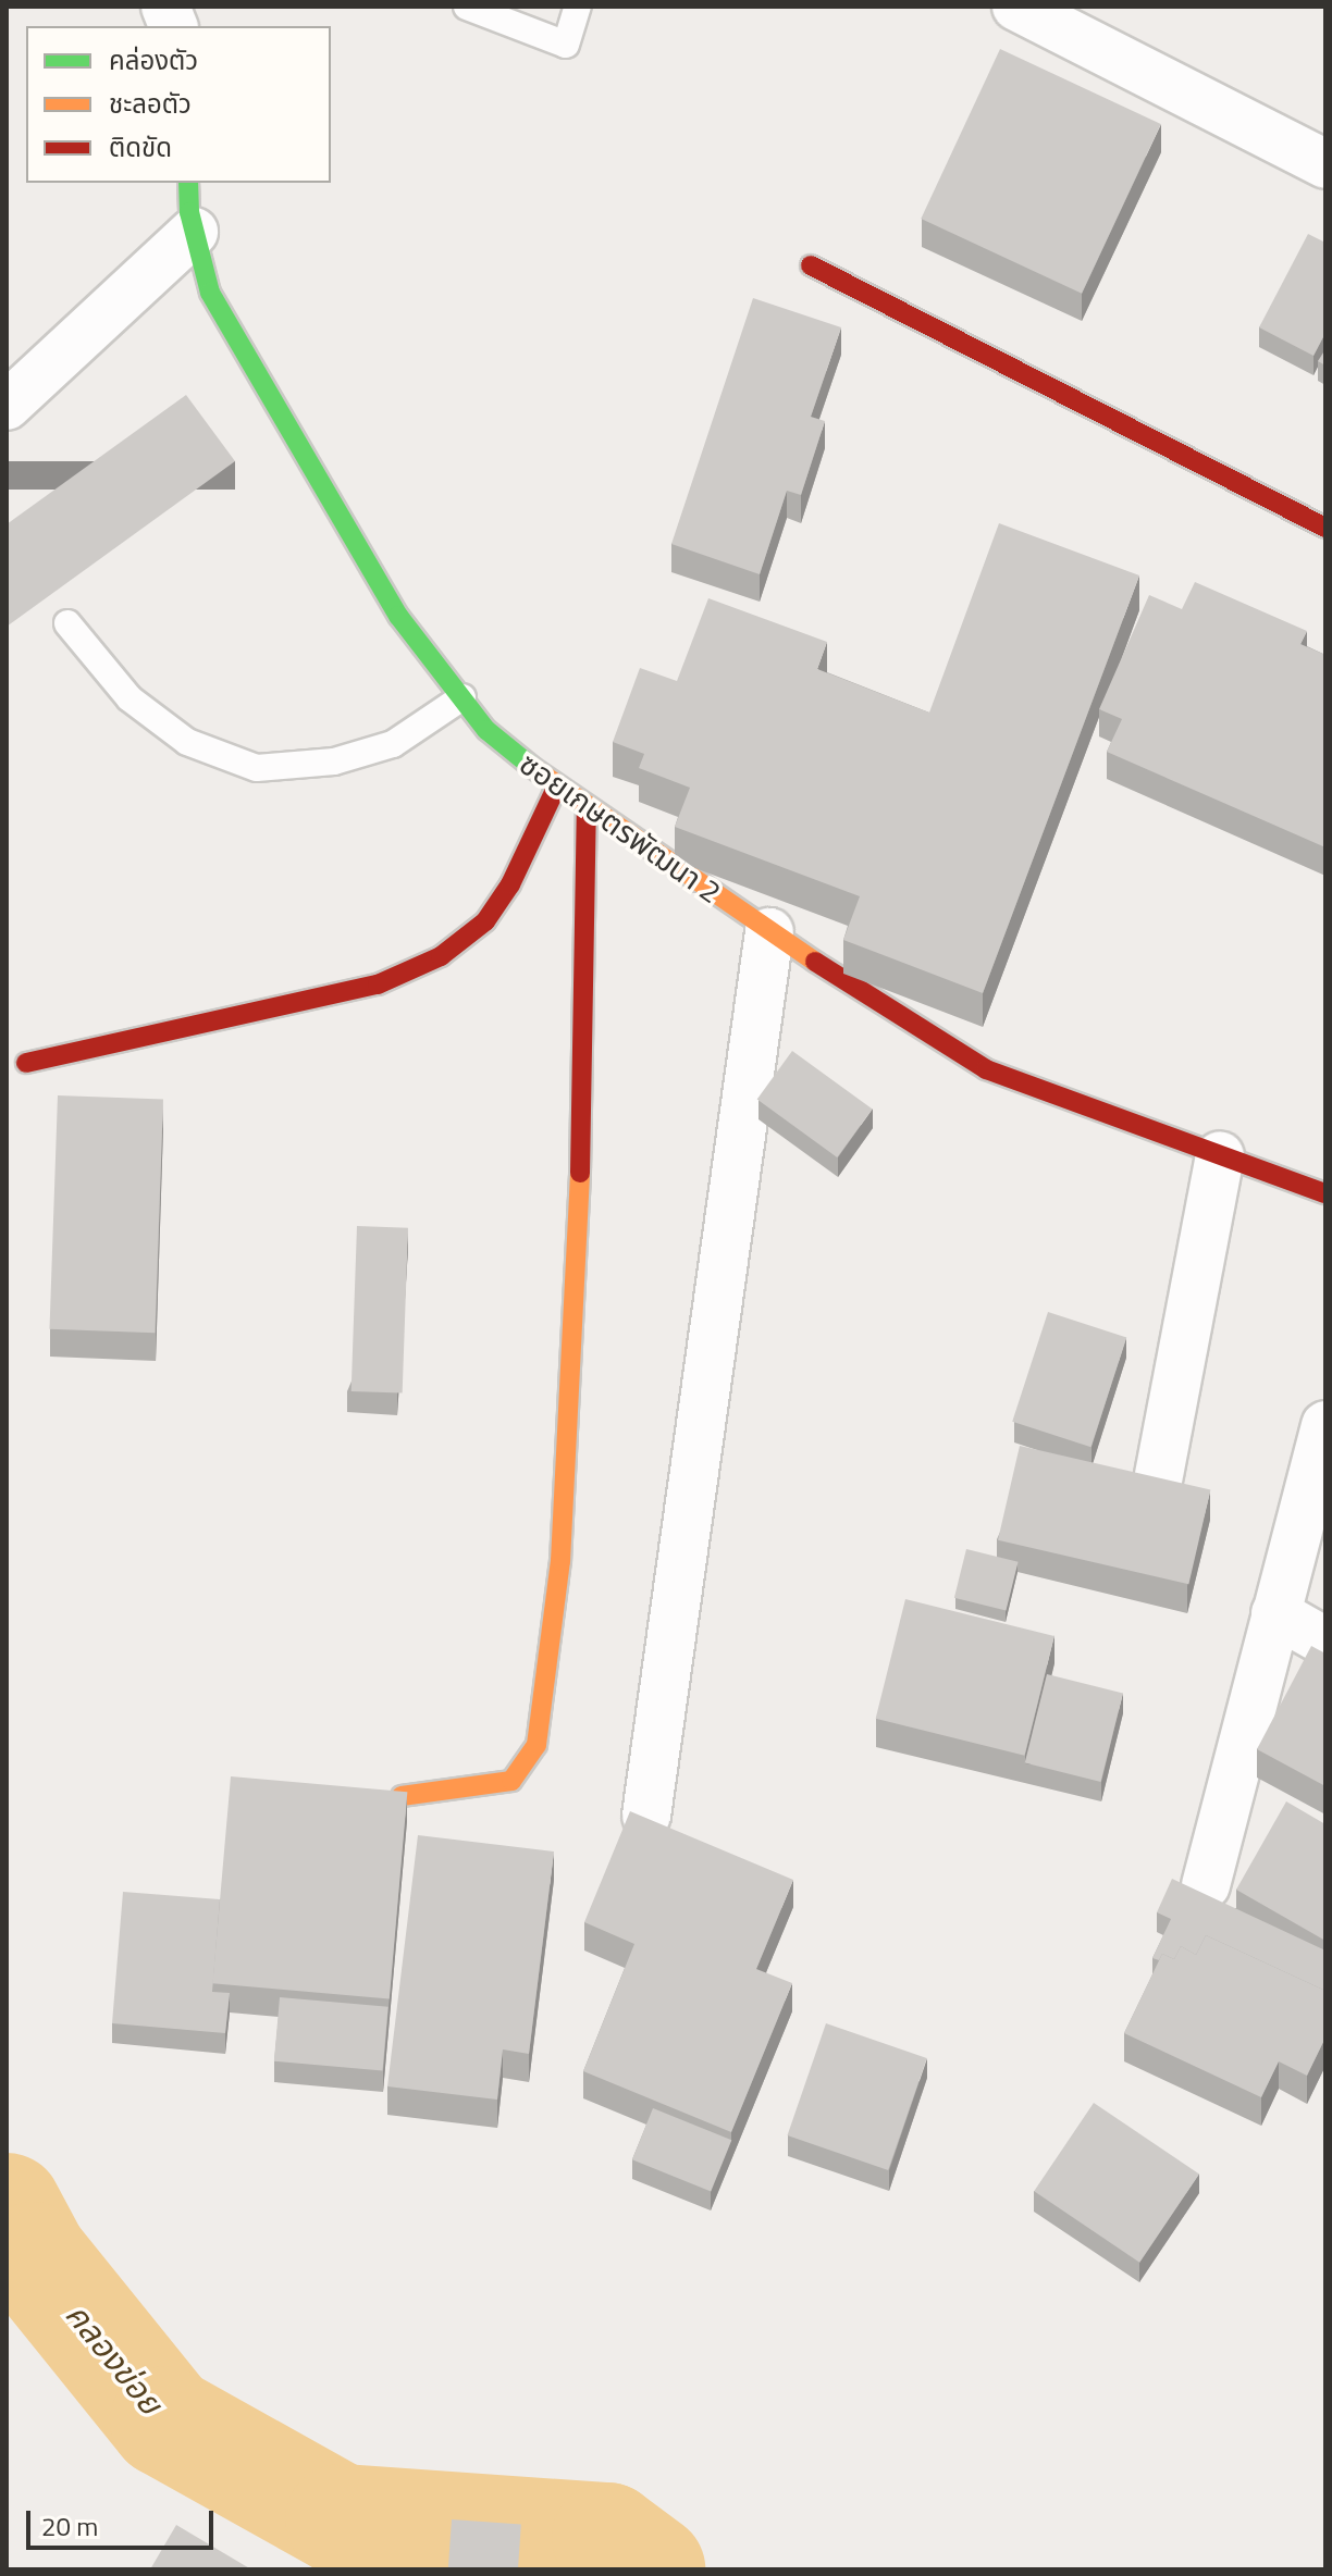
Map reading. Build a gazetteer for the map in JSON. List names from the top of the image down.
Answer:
{
  "streets": {
    "street": ["ซอยเกษตรพัฒนา 2"]
  },
  "water": ["คลองข่อย"],
  "legend": ["คล่องตัว", "ชะลอตัว", "ติดขัด"],
  "scale_bar": "20 m"
}
